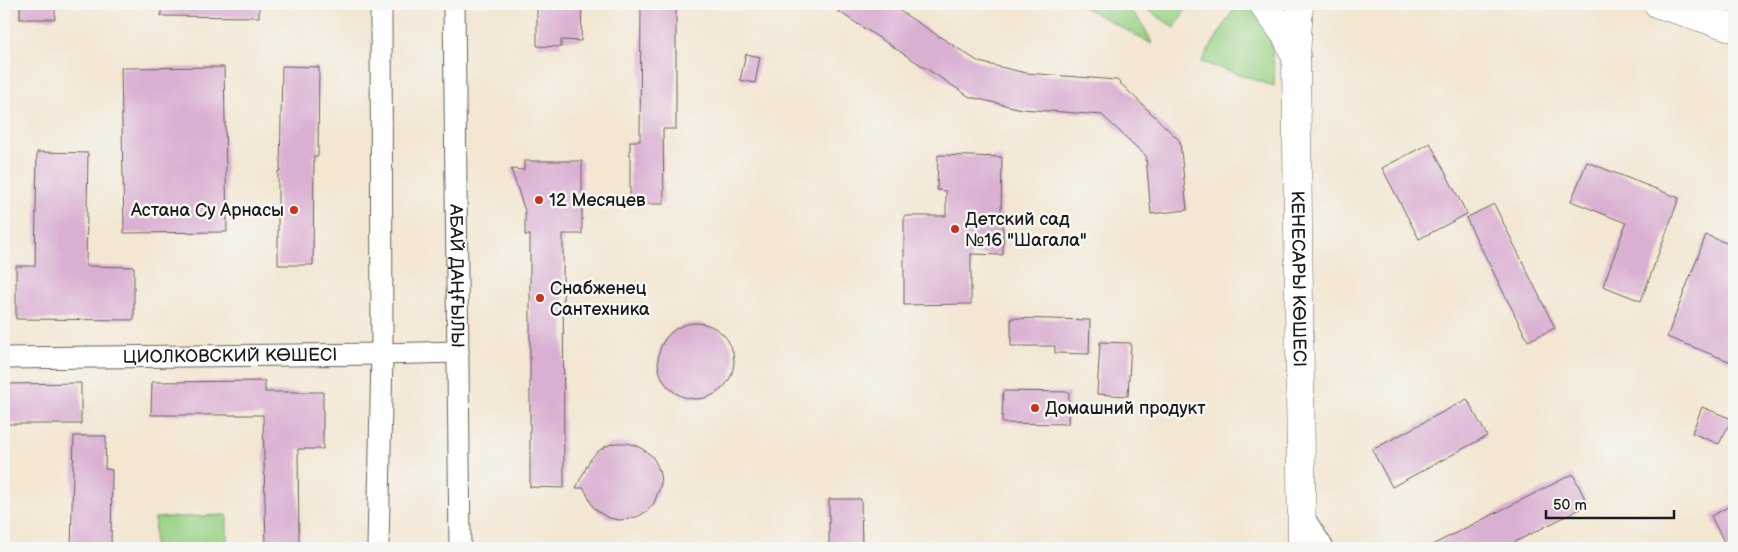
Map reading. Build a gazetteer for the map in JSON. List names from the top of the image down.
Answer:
{
  "streets": {
    "main road": ["КЕНЕСАРЫ КӨШЕСІ"],
    "street": ["АБАЙ ДАҢҒЫЛЫ", "ЦИОЛКОВСКИЙ КӨШЕСІ"]
  },
  "crossings": [
    ["АБАЙ ДАҢҒЫЛЫ", "ЦИОЛКОВСКИЙ КӨШЕСІ"]
  ],
  "places": [
    "12 Месяцев",
    "Астана Су Арнасы",
    "Детский сад №16 \"Шагала\"",
    "Снабженец Сантехника",
    "Домашний продукт"
  ],
  "scale_bar": "50 m"
}
